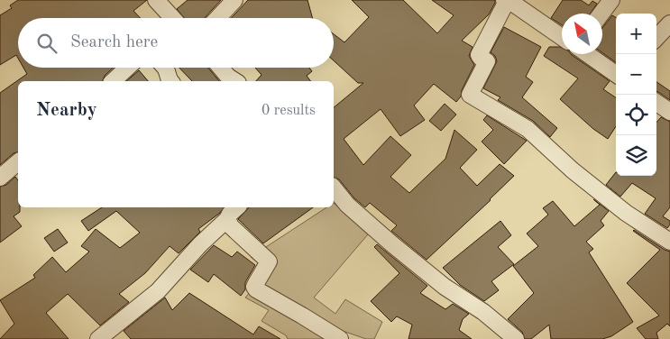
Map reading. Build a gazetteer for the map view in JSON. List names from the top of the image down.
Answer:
{
  "north": "top left",
  "page": {
    "map_buttons": ["+", "−"],
    "search": "Search here",
    "heading": ["Nearby", "0 results"]
  }
}
